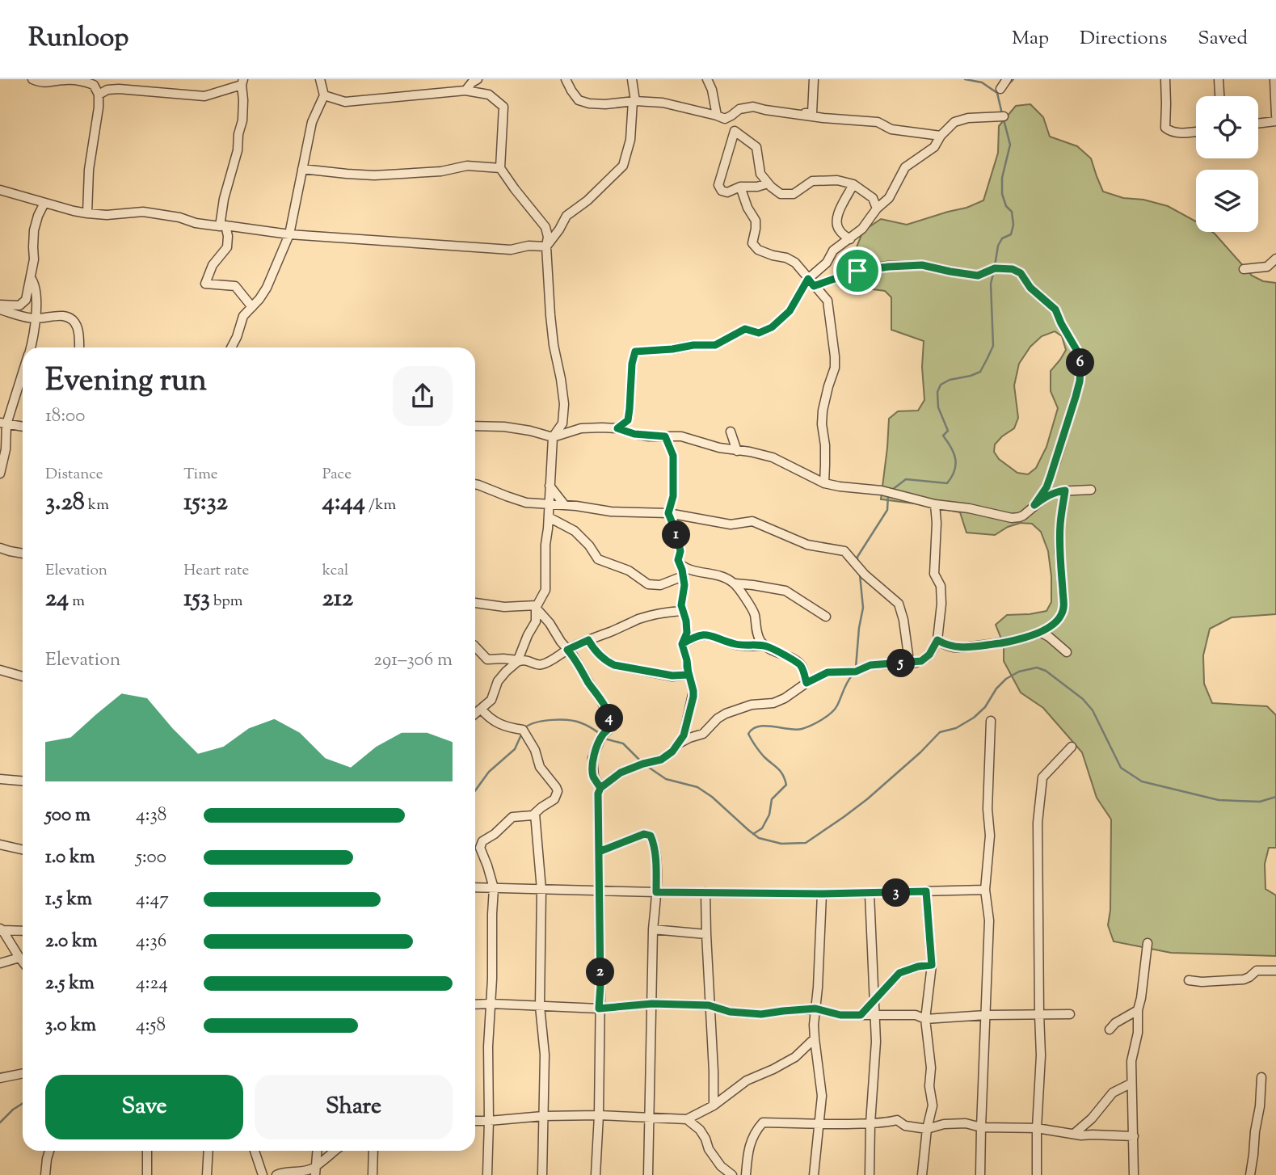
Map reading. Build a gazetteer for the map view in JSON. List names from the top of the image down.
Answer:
{
  "page": {
    "header": "Runloop",
    "nav": ["Map", "Directions", "Saved"],
    "heading": ["Evening run", "18:00"],
    "pins": [
      "6",
      "1",
      "5",
      "4",
      "3",
      "2"
    ],
    "stats": [
      ["Distance", "3.28 km"],
      ["Time", "15:32"],
      ["Pace", "4:44 /km"],
      ["Elevation", "24 m"],
      ["Heart rate", "153 bpm"],
      ["kcal", "212"]
    ],
    "chart": ["Elevation", "291–306 m"],
    "list": [
      {
        "name": "500 m",
        "note": "4:38"
      },
      {
        "name": "1.0 km",
        "note": "5:00"
      },
      {
        "name": "1.5 km",
        "note": "4:47"
      },
      {
        "name": "2.0 km",
        "note": "4:36"
      },
      {
        "name": "2.5 km",
        "note": "4:24"
      },
      {
        "name": "3.0 km",
        "note": "4:58"
      }
    ],
    "buttons": ["Save", "Share"]
  }
}
